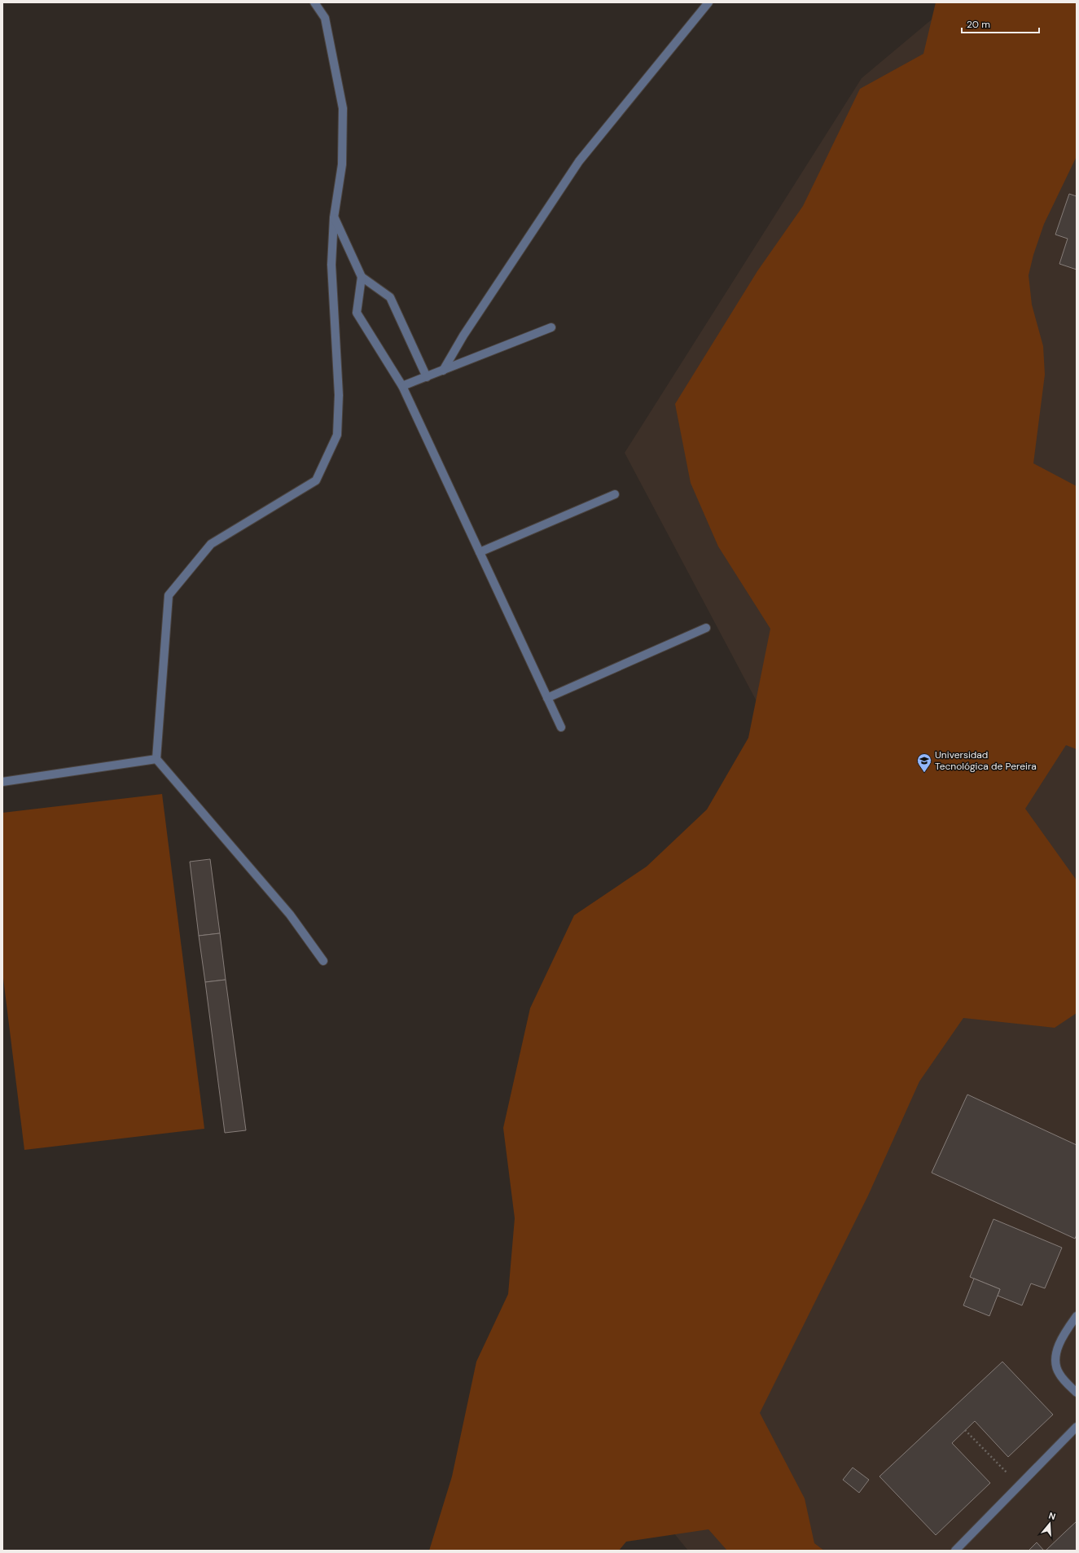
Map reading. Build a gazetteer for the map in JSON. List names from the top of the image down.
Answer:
{
  "places": {
    "school or university": ["Universidad Tecnológica de Pereira"]
  },
  "scale_bar": "20 m",
  "north": "top"
}
